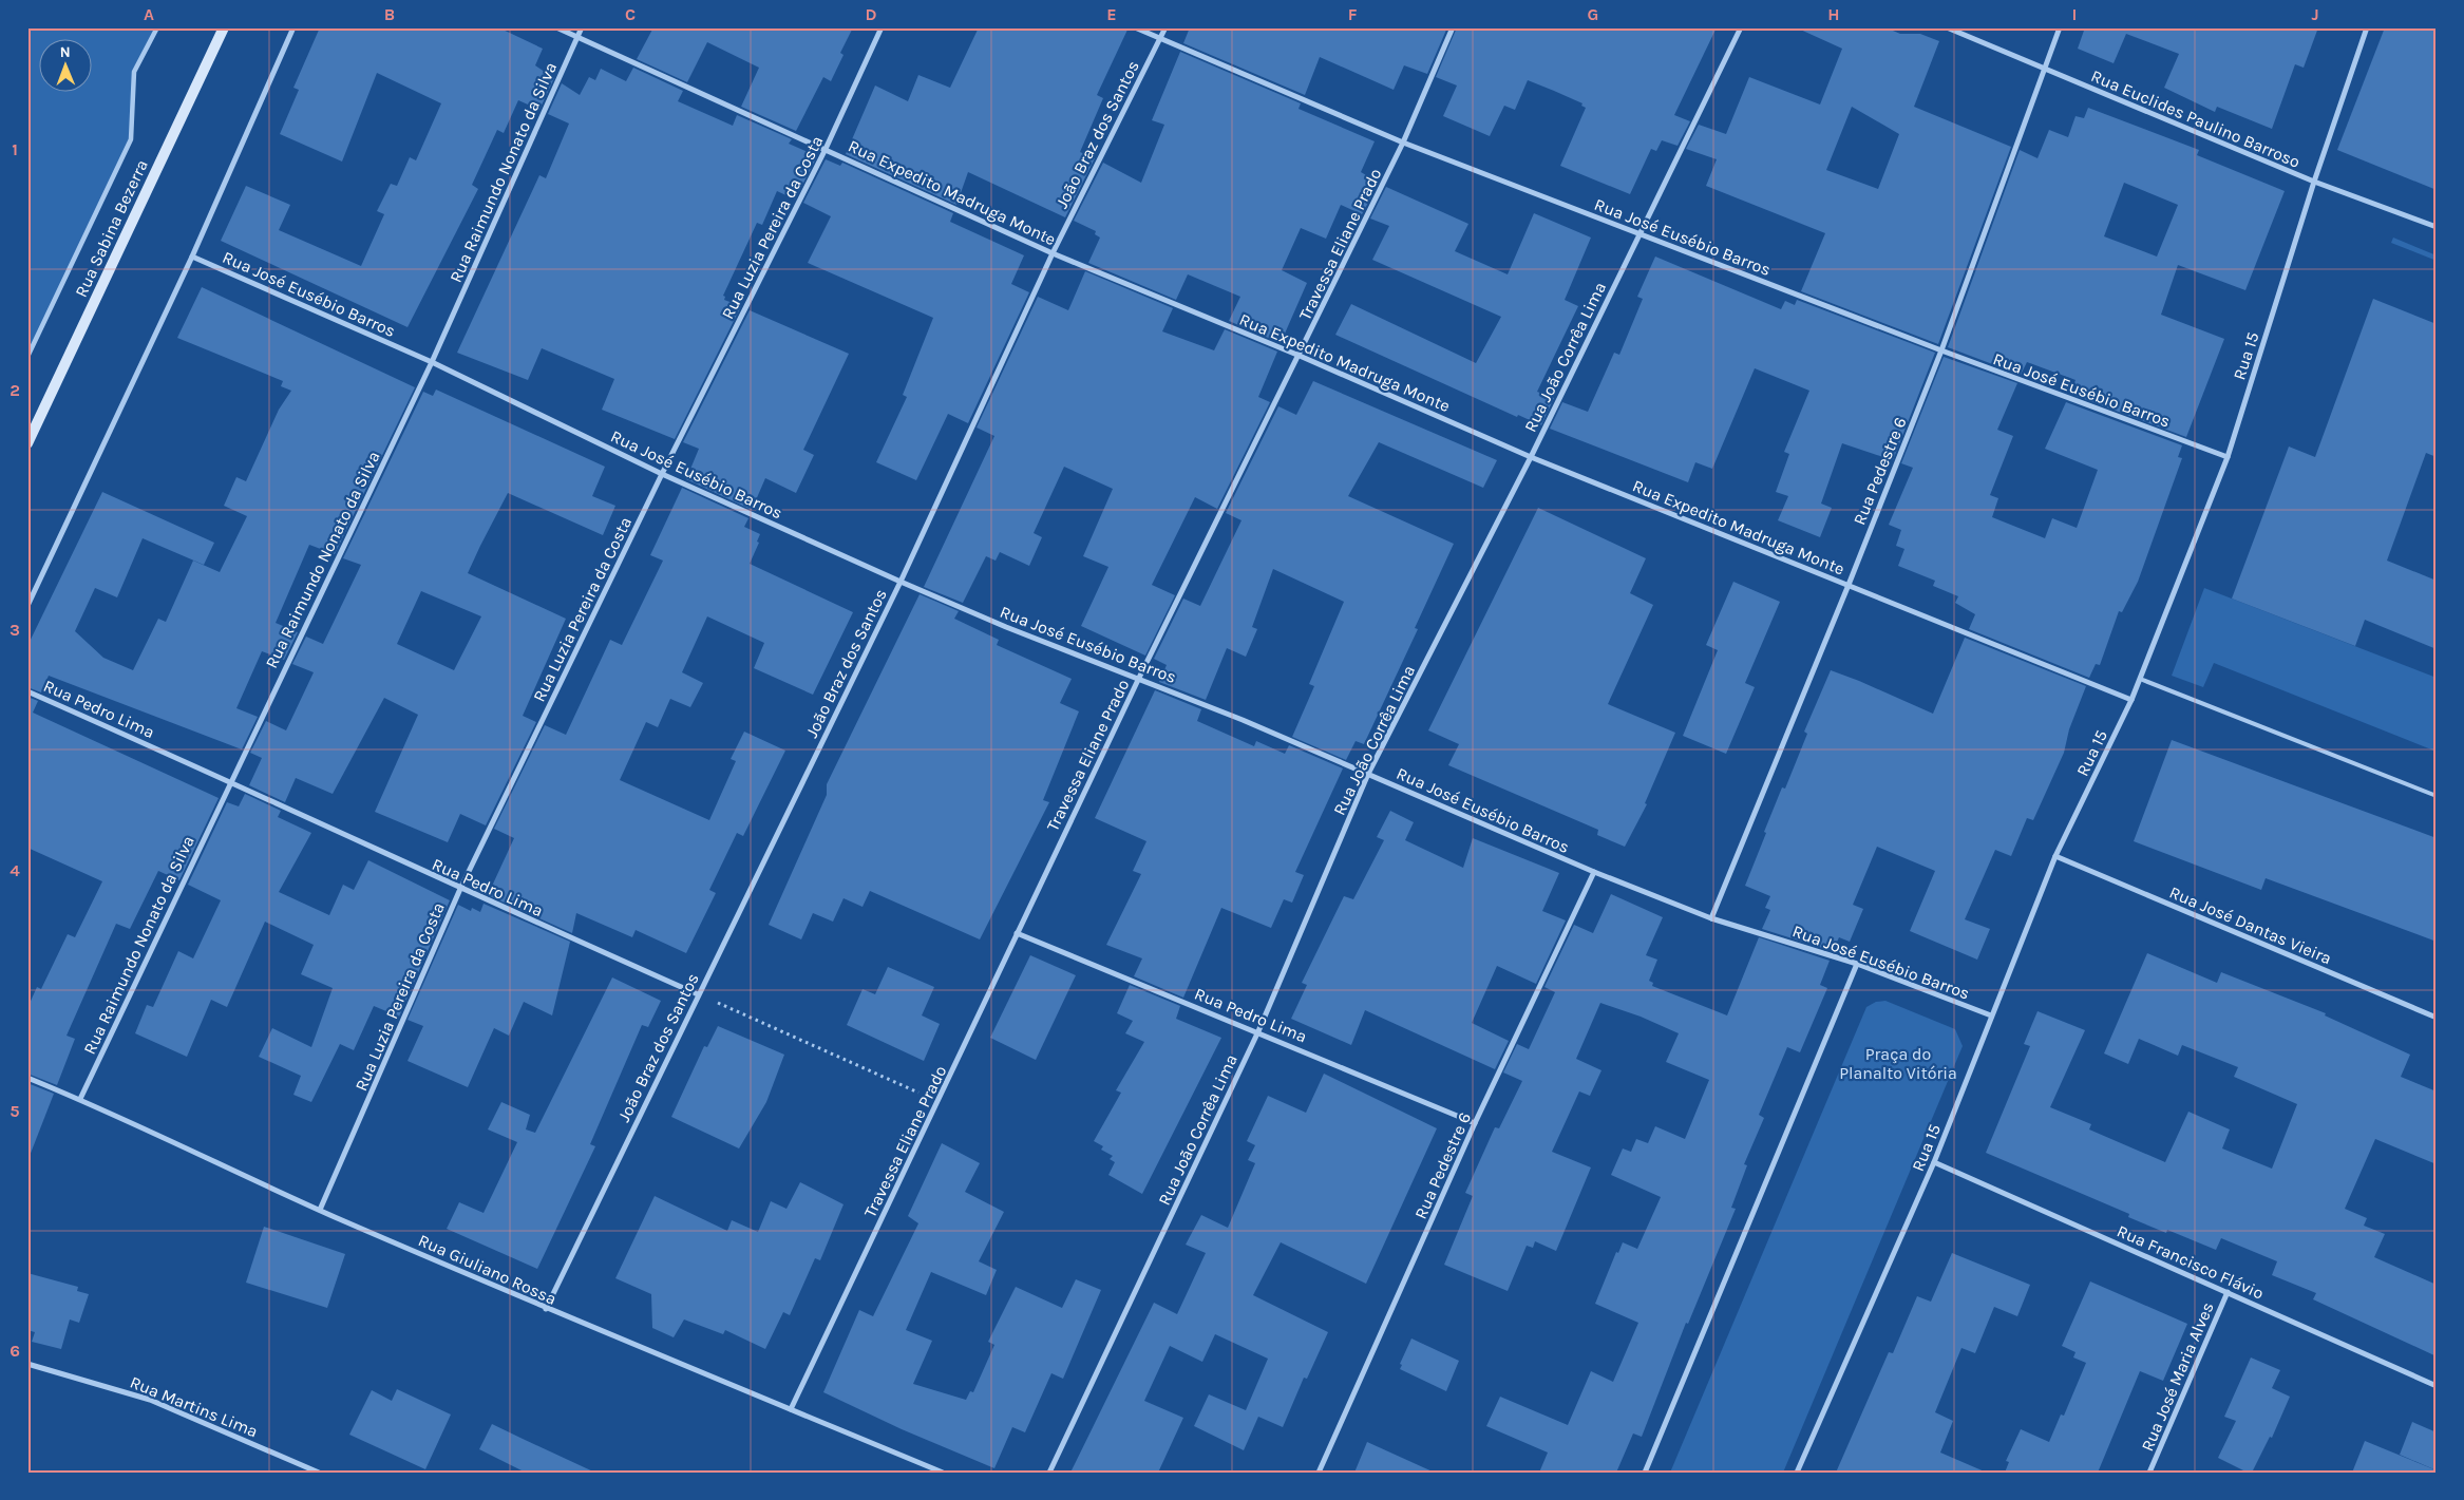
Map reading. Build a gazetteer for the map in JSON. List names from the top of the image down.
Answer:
{
  "streets": {
    "main road": ["Rua Sabina Bezerra"],
    "street": [
      "Rua Euclides Paulino Barroso",
      "João Braz dos Santos",
      "Rua Raimundo Nonato da Silva",
      "Rua Expedito Madruga Monte",
      "Rua Luzia Pereira da Costa",
      "Rua José Eusébio Barros",
      "Travessa Eliane Prado",
      "Rua 15",
      "Rua João Corrêa Lima",
      "Rua Pedestre 6",
      "Rua Pedro Lima",
      "Rua José Dantas Vieira",
      "Rua Francisco Flávio",
      "Rua Giuliano Rossa",
      "Rua José Maria Alves",
      "Rua Martins Lima"
    ]
  },
  "crossings": [
    ["Rua Euclides Paulino Barroso", "Rua 15"],
    ["Rua Euclides Paulino Barroso", "Rua Pedestre 6"],
    ["João Braz dos Santos", "Rua Expedito Madruga Monte"],
    ["João Braz dos Santos", "Rua José Eusébio Barros"],
    ["João Braz dos Santos", "Rua Pedro Lima"],
    ["João Braz dos Santos", "Rua Giuliano Rossa"],
    ["Rua Raimundo Nonato da Silva", "Rua Expedito Madruga Monte"],
    ["Rua Raimundo Nonato da Silva", "Rua José Eusébio Barros"],
    ["Rua Raimundo Nonato da Silva", "Rua Pedro Lima"],
    ["Rua Raimundo Nonato da Silva", "Rua Giuliano Rossa"],
    ["Rua Expedito Madruga Monte", "Rua Luzia Pereira da Costa"],
    ["Rua Expedito Madruga Monte", "Travessa Eliane Prado"],
    ["Rua Expedito Madruga Monte", "Rua 15"],
    ["Rua Expedito Madruga Monte", "Rua João Corrêa Lima"],
    ["Rua Expedito Madruga Monte", "Rua Pedestre 6"],
    ["Rua Luzia Pereira da Costa", "Rua José Eusébio Barros"],
    ["Rua Luzia Pereira da Costa", "Rua Pedro Lima"],
    ["Rua Luzia Pereira da Costa", "Rua Giuliano Rossa"],
    ["Rua José Eusébio Barros", "Travessa Eliane Prado"],
    ["Rua José Eusébio Barros", "Rua 15"],
    ["Rua José Eusébio Barros", "Rua João Corrêa Lima"],
    ["Rua José Eusébio Barros", "Rua Pedestre 6"],
    ["Travessa Eliane Prado", "Rua Pedro Lima"],
    ["Travessa Eliane Prado", "Rua Giuliano Rossa"],
    ["Rua 15", "Rua José Dantas Vieira"],
    ["Rua 15", "Rua Francisco Flávio"],
    ["Rua João Corrêa Lima", "Rua Pedro Lima"],
    ["Rua Pedestre 6", "Rua Pedro Lima"],
    ["Rua Francisco Flávio", "Rua José Maria Alves"]
  ],
  "parks": ["Praça do Planalto Vitória"],
  "north": "top",
  "grid": {
    "columns": [
      "A",
      "B",
      "C",
      "D",
      "E",
      "F",
      "G",
      "H",
      "I",
      "J"
    ],
    "rows": [
      "1",
      "2",
      "3",
      "4",
      "5",
      "6"
    ]
  }
}
